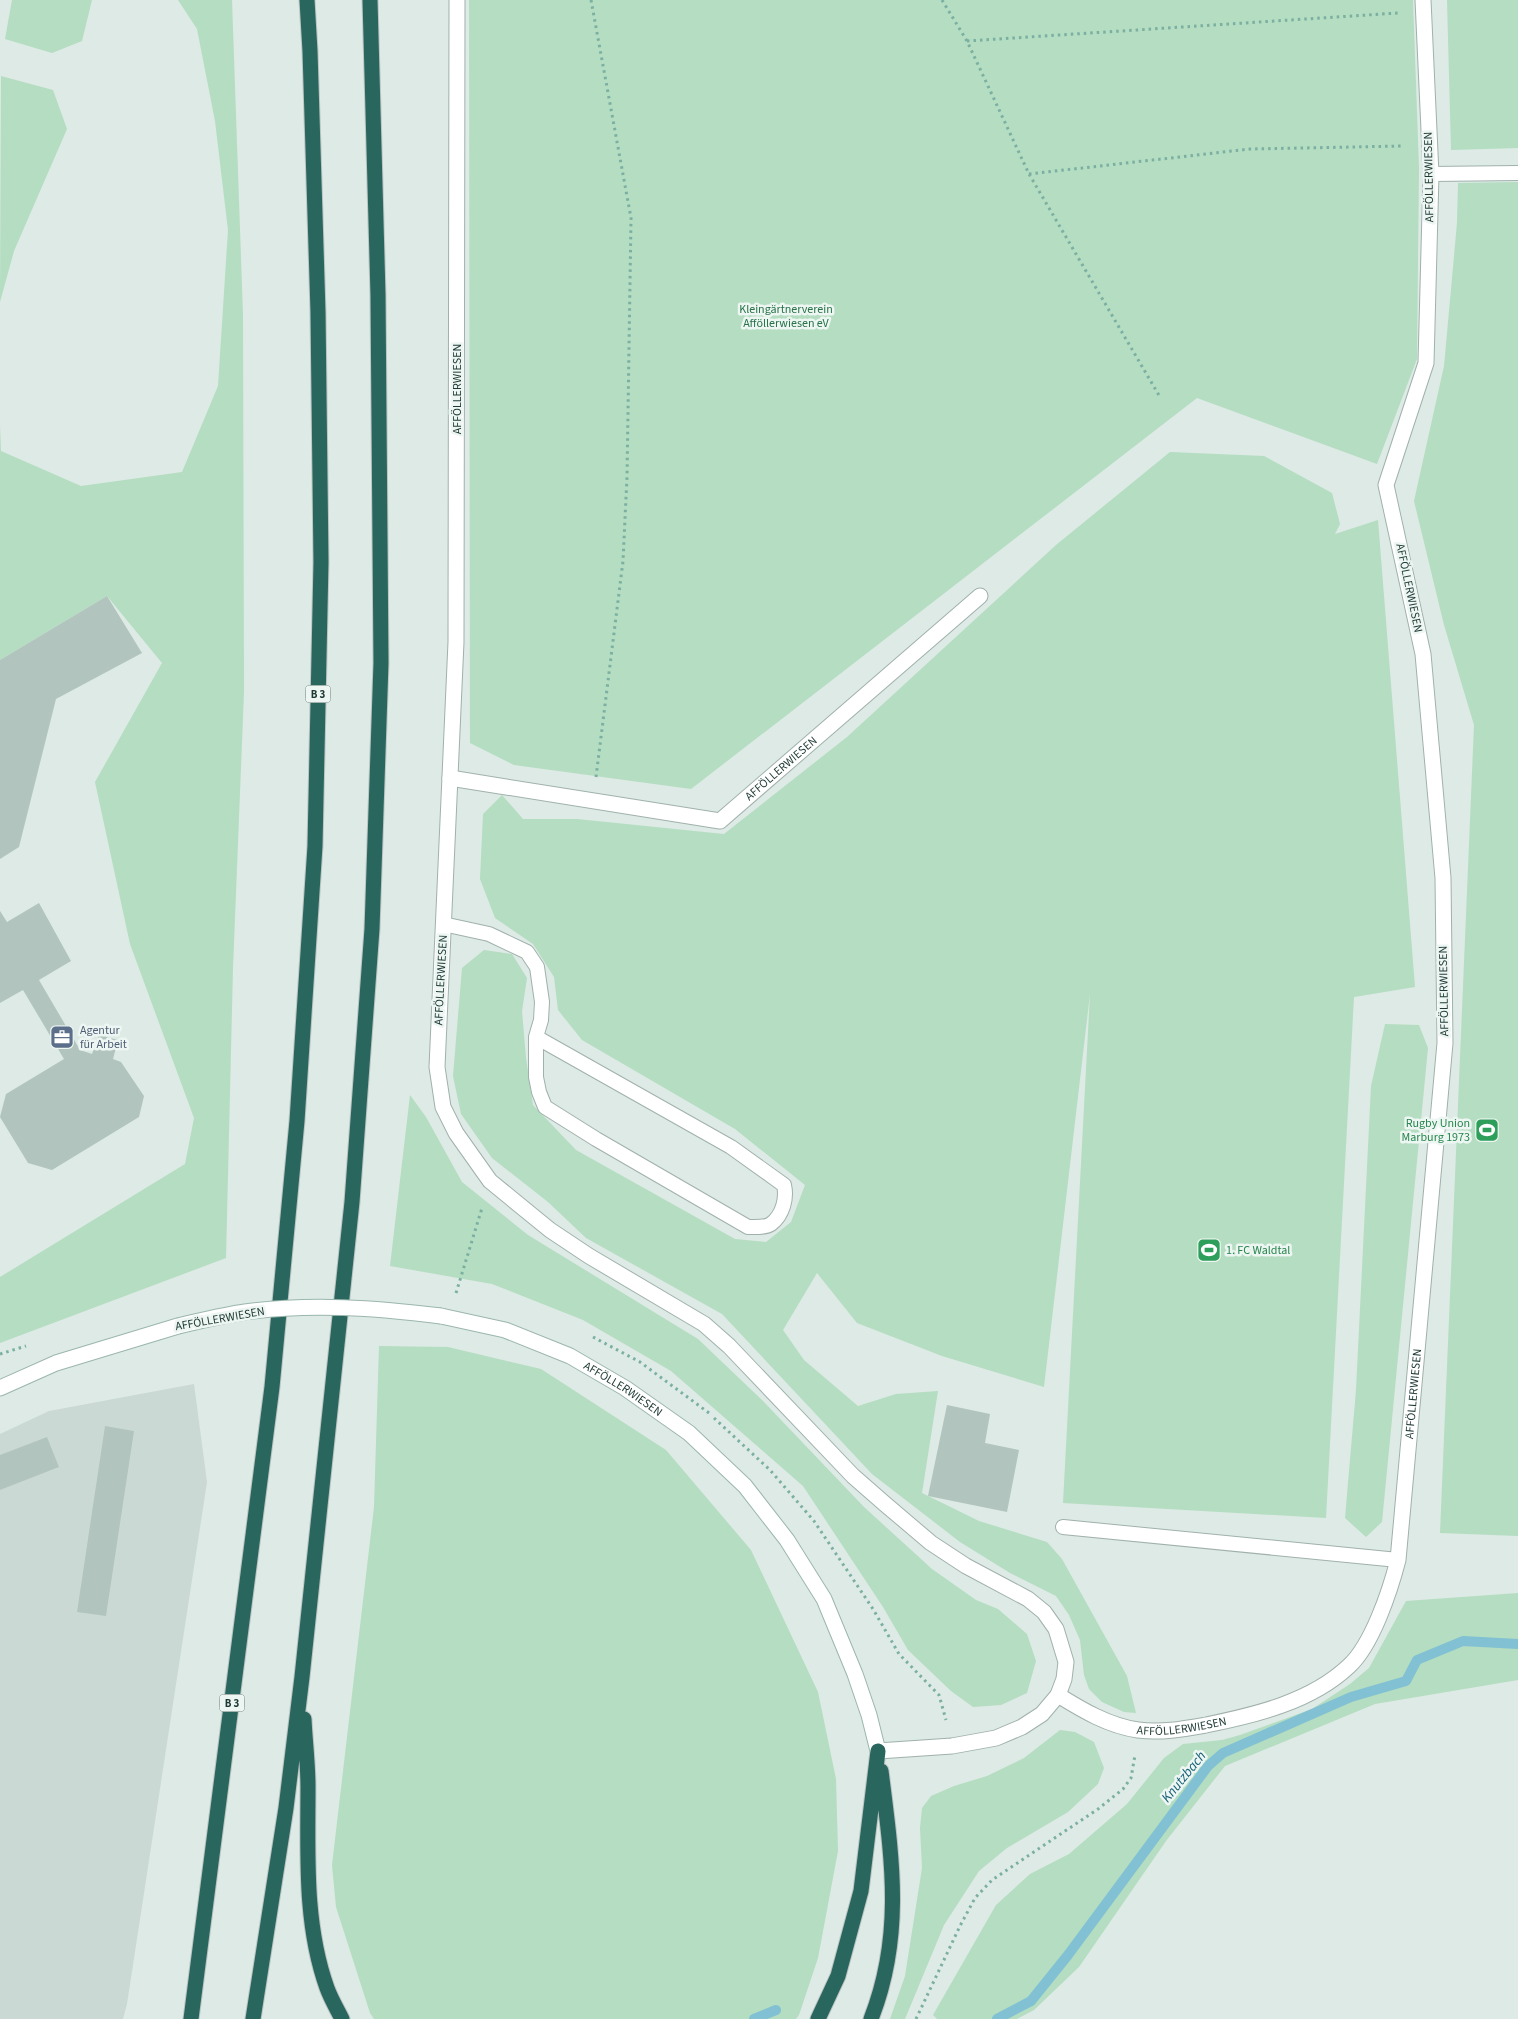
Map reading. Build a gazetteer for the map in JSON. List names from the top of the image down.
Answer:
{
  "streets": {
    "highway": ["B 3"],
    "street": ["AFFÖLLERWIESEN"]
  },
  "water": ["Knutzbach"],
  "parks": ["Kleingärtnerverein Afföllerwiesen eV"],
  "places": {
    "office": ["Agentur für Arbeit"],
    "sports": ["Rugby Union Marburg 1973", "1. FC Waldtal"]
  }
}
